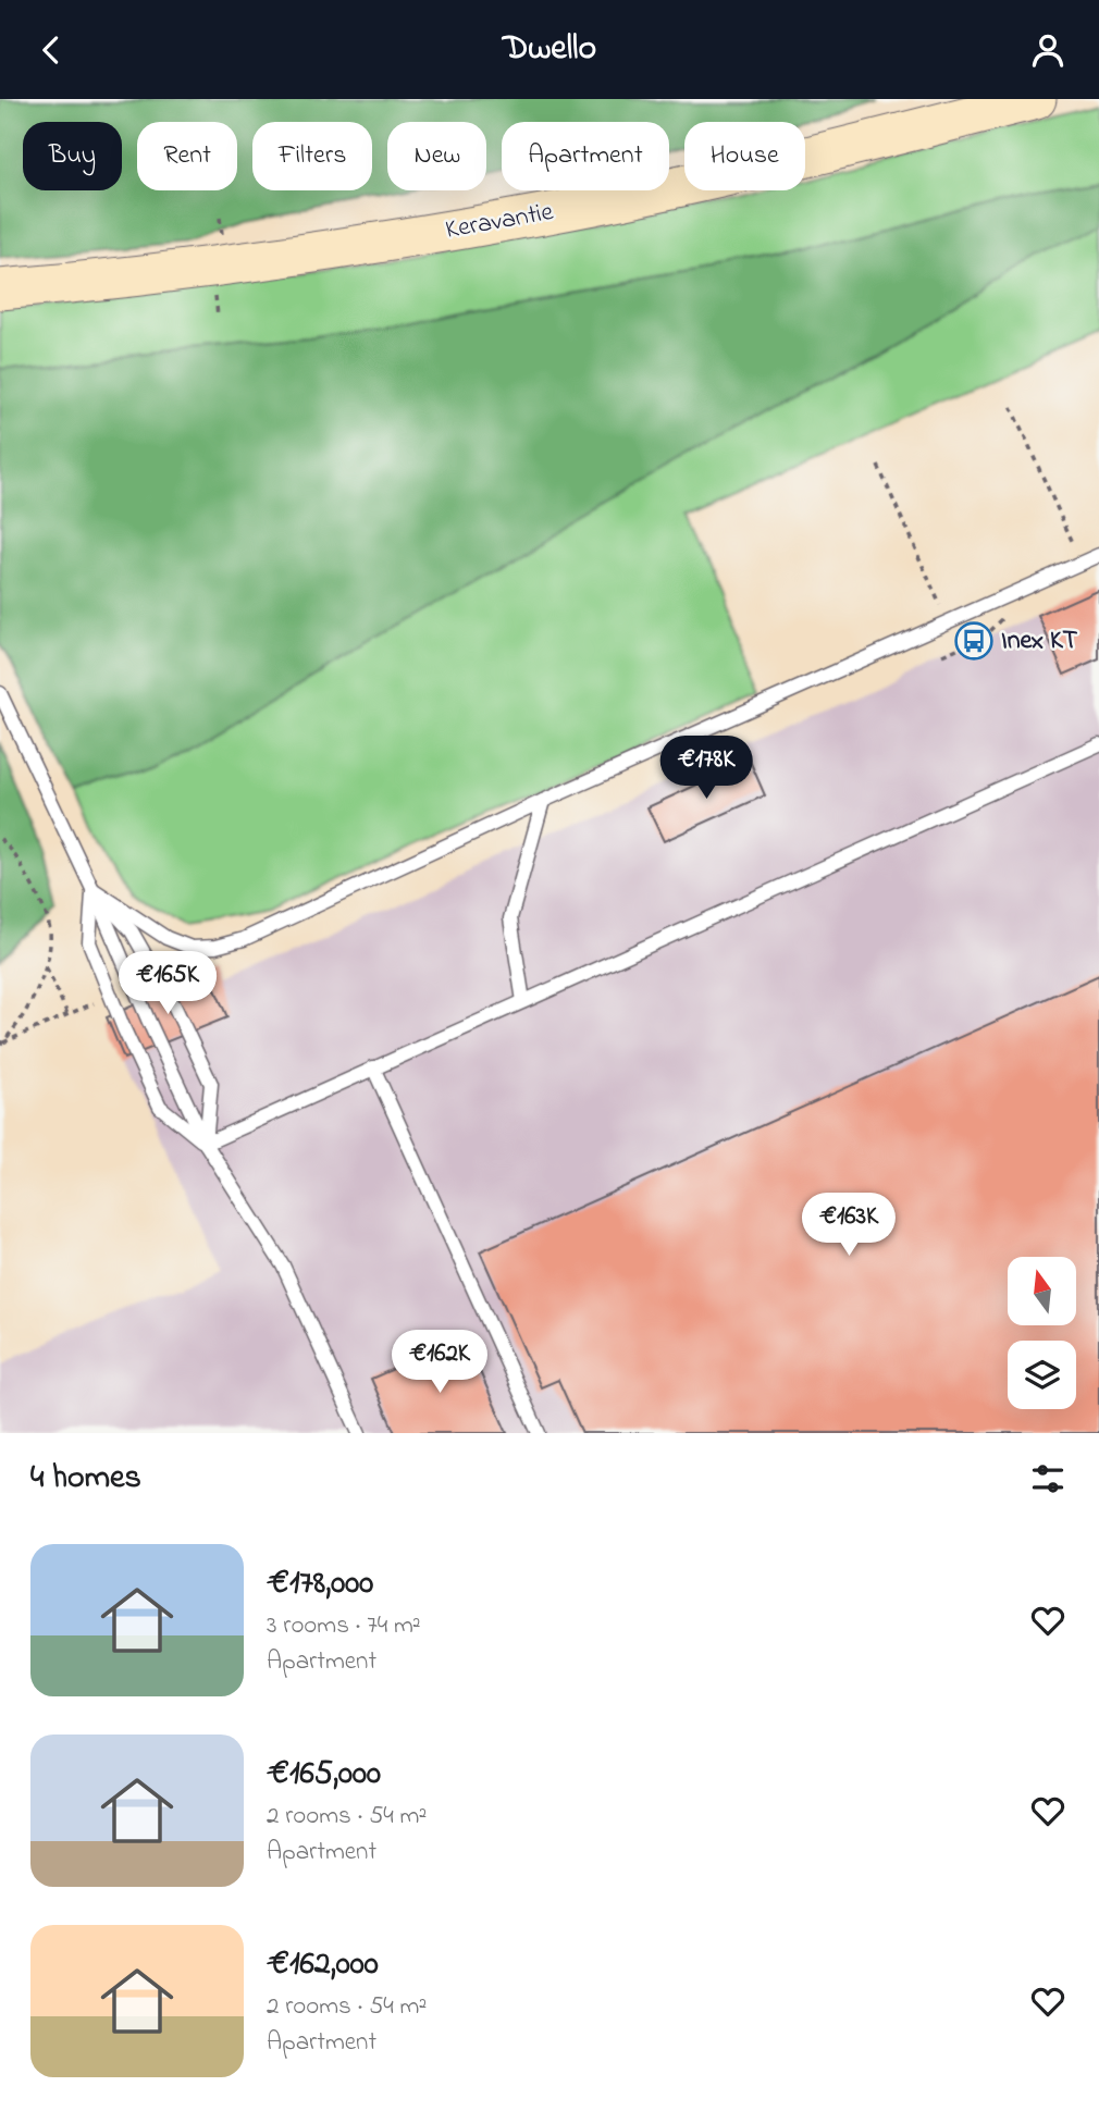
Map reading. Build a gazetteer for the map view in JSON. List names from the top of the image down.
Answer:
{
  "streets": {
    "main road": ["Keravantie"]
  },
  "places": {
    "bus stop": ["Inex KT"]
  },
  "north": "top",
  "page": {
    "header": "Dwello",
    "chip": [
      "Buy",
      "Rent",
      "Filters",
      "New",
      "Apartment",
      "House"
    ],
    "price": [
      "€178K",
      "€165K",
      "€163K",
      "€162K"
    ],
    "heading": "4 homes",
    "list": [
      {
        "name": "€178,000",
        "note": "3 rooms · 74 m² · Apartment"
      },
      {
        "name": "€165,000",
        "note": "2 rooms · 54 m² · Apartment"
      },
      {
        "name": "€162,000",
        "note": "2 rooms · 54 m² · Apartment"
      }
    ]
  }
}
